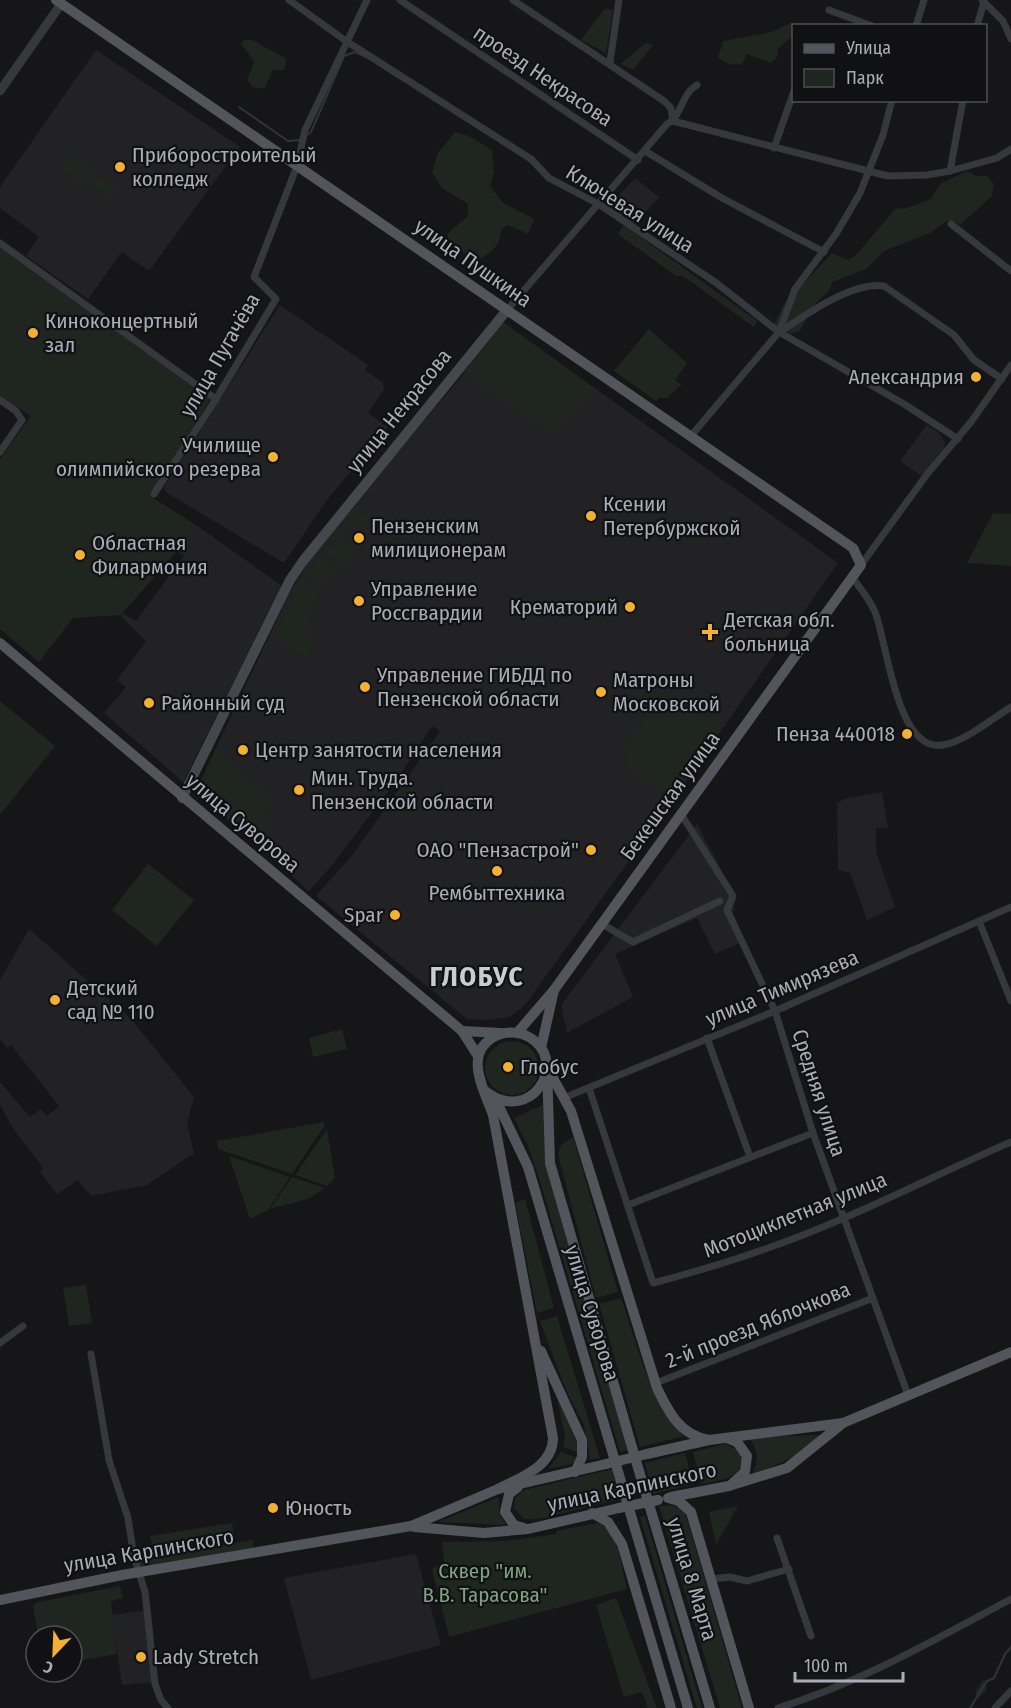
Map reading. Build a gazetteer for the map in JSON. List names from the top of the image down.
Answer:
{
  "streets": {
    "main road": [
      "улица Пушкина",
      "улица Некрасова",
      "Бекешская улица",
      "улица Суворова",
      "улица Карпинского",
      "улица 8 Марта"
    ],
    "street": [
      "проезд Некрасова",
      "Ключевая улица",
      "улица Пугачёва",
      "улица Тимирязева",
      "Средняя улица",
      "Мотоциклетная улица",
      "2-й проезд Яблочкова"
    ]
  },
  "crossings": [
    ["проезд Некрасова", "улица Некрасова"],
    ["Ключевая улица", "улица Пугачёва"],
    ["Ключевая улица", "улица Некрасова"],
    ["Ключевая улица", "Бекешская улица"],
    ["улица Пушкина", "улица Пугачёва"],
    ["улица Пушкина", "улица Некрасова"],
    ["улица Пушкина", "Бекешская улица"],
    ["улица Некрасова", "улица Суворова"],
    ["Бекешская улица", "улица Суворова"],
    ["Бекешская улица", "Средняя улица"],
    ["улица Суворова", "улица 8 Марта"],
    ["улица Тимирязева", "Средняя улица"],
    ["Средняя улица", "Мотоциклетная улица"],
    ["Средняя улица", "2-й проезд Яблочкова"],
    ["Средняя улица", "улица Карпинского"]
  ],
  "districts": ["ГЛОБУС"],
  "parks": ["Сквер \"им. В.В. Тарасова\""],
  "places": {
    "other": [
      "Приборостроителый колледж",
      "Киноконцертный зал",
      "Александрия",
      "Училище олимпийского резерва",
      "Ксении Петербуржской",
      "Пензенским милиционерам",
      "Областная Филармония",
      "Управление Россгвардии",
      "Крематорий",
      "Управление ГИБДД по Пензенской области",
      "Матроны Московской",
      "Районный суд",
      "Пенза 440018",
      "Центр занятости населения",
      "Мин. Труда. Пензенской области",
      "ОАО \"Пензастрой\"",
      "Рембыттехника",
      "Spar",
      "Детский сад № 110",
      "Глобус",
      "Юность",
      "Lady Stretch"
    ],
    "health": ["Детская обл. больница"]
  },
  "legend": ["Улица", "Парк"],
  "scale_bar": "100 m",
  "north": "bottom left"
}
